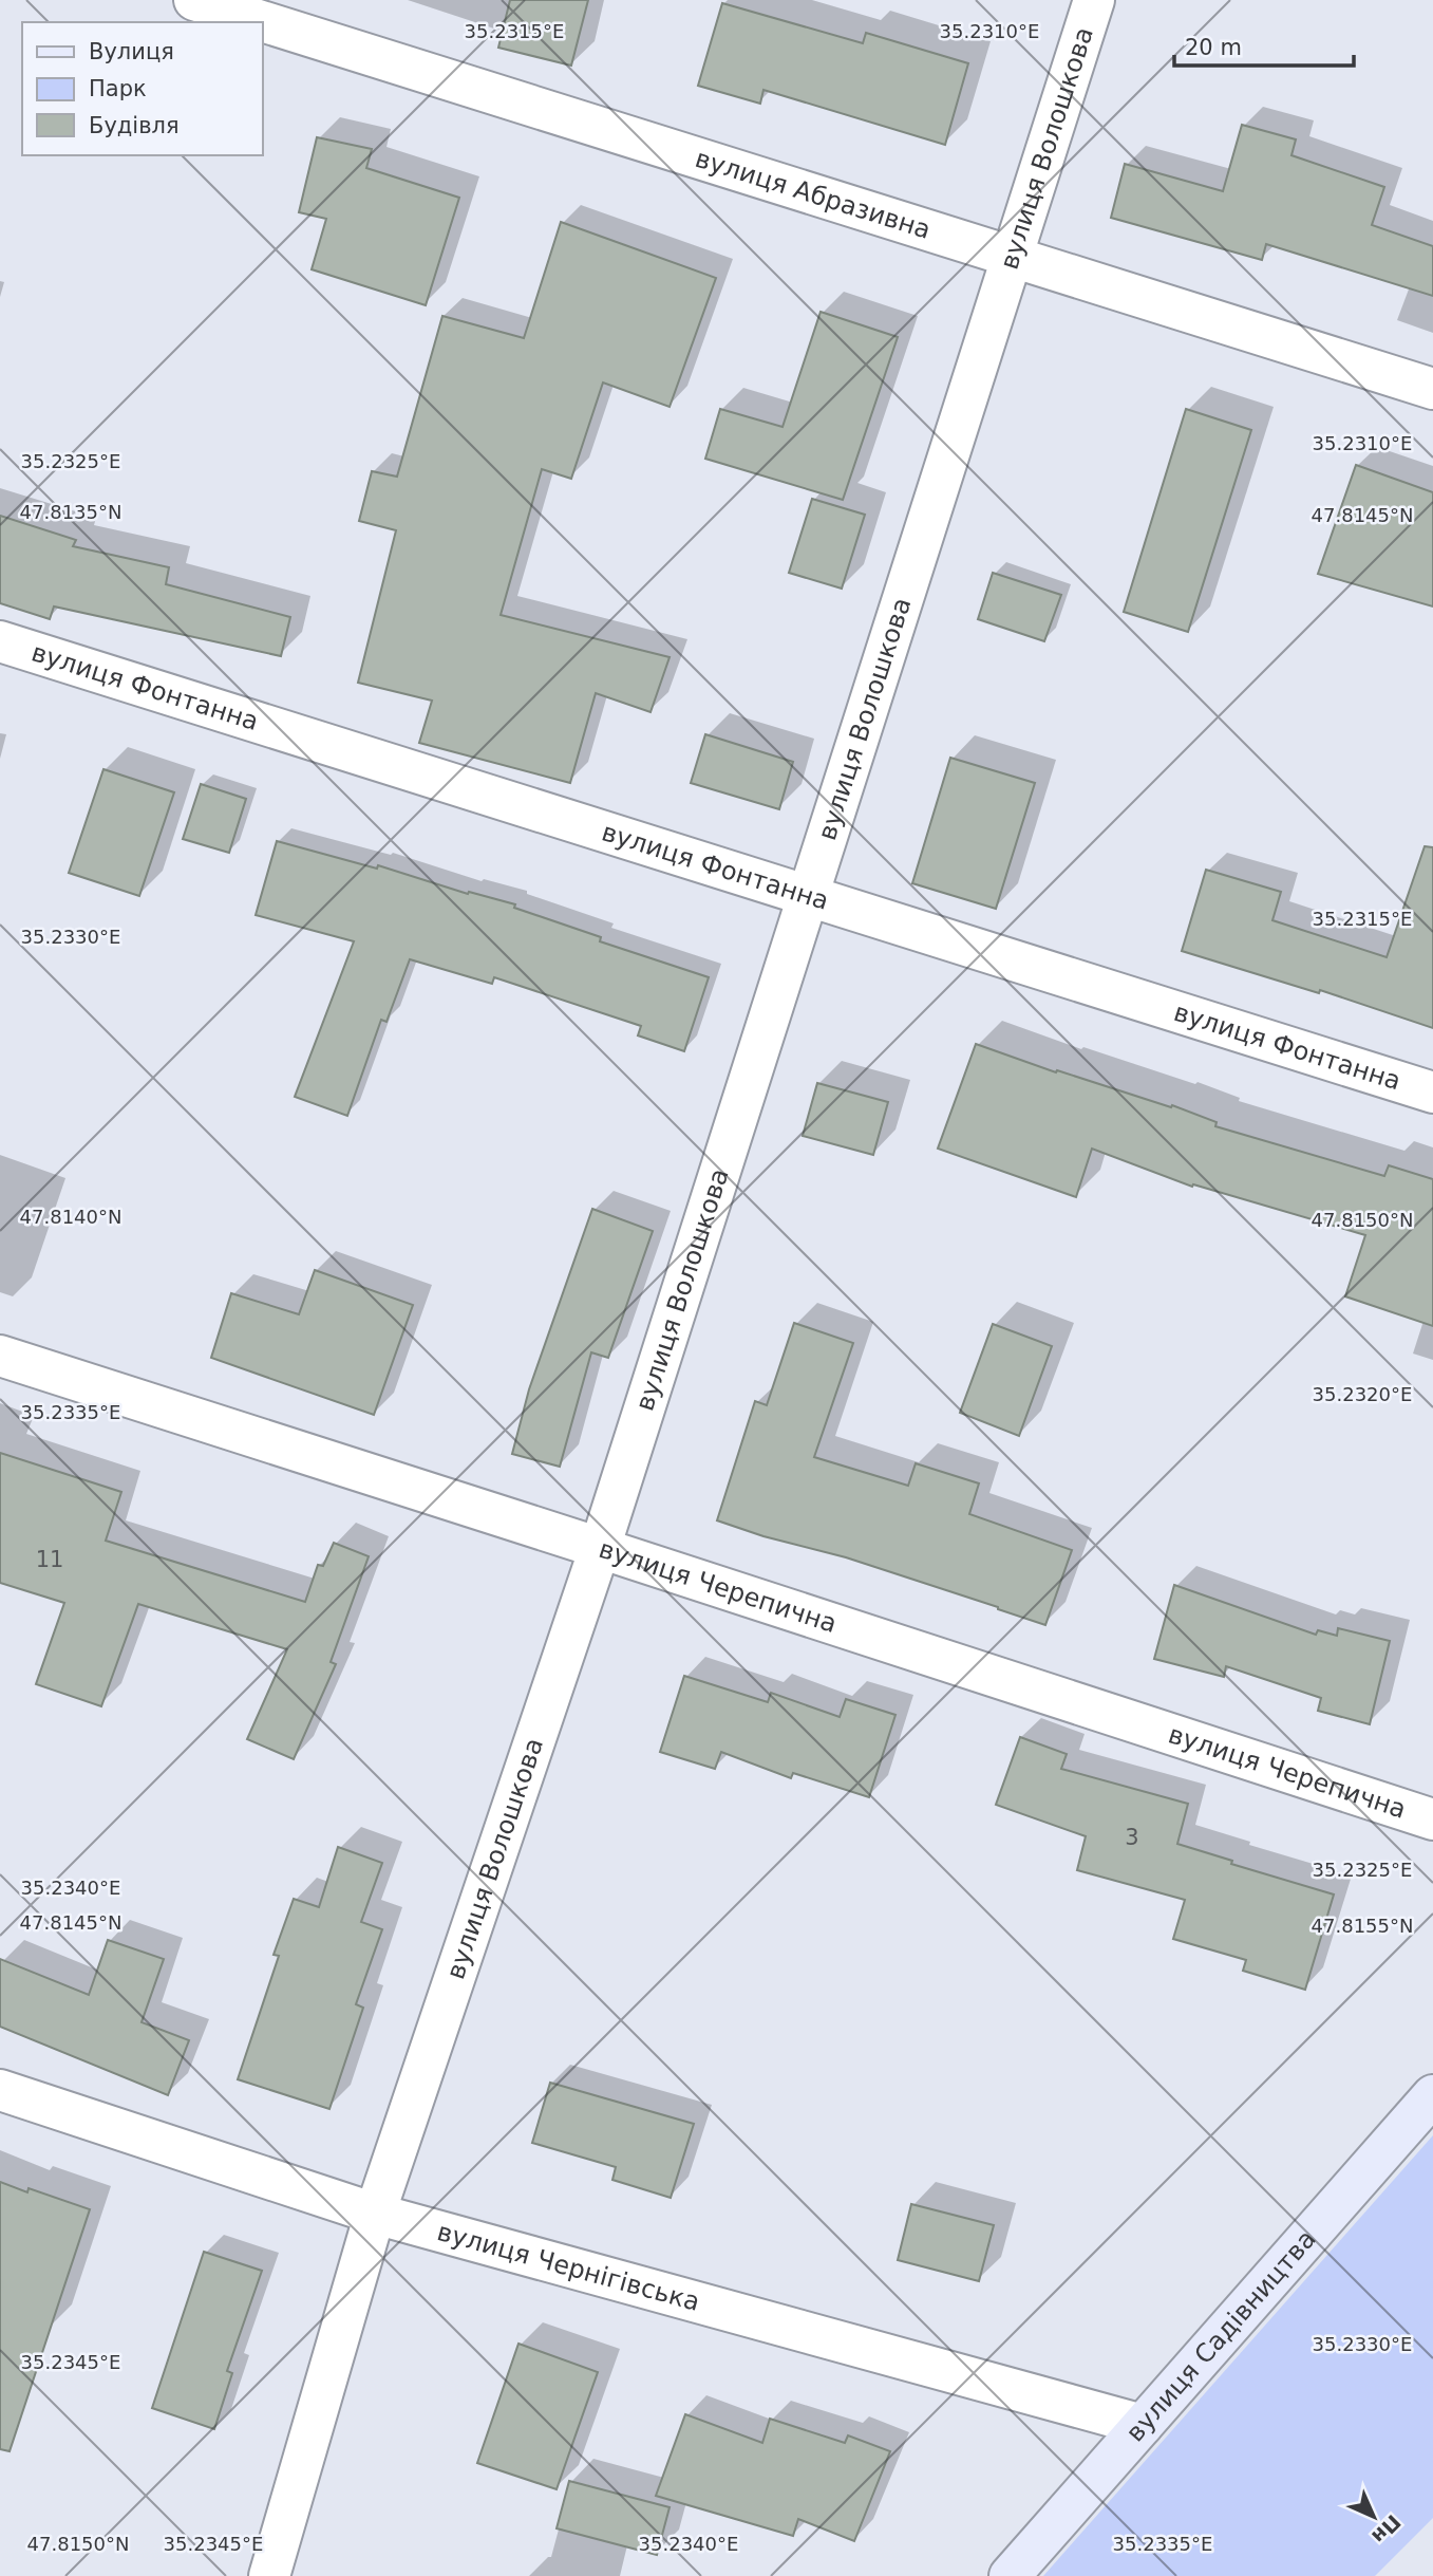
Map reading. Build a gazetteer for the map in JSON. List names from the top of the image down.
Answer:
{
  "streets": {
    "street": [
      "вулиця Волошкова",
      "вулиця Абразивна",
      "вулиця Фонтанна",
      "вулиця Черепична",
      "вулиця Чернігівська",
      "вулиця Садівництва"
    ]
  },
  "crossings": [
    ["вулиця Волошкова", "вулиця Абразивна"],
    ["вулиця Волошкова", "вулиця Фонтанна"],
    ["вулиця Волошкова", "вулиця Черепична"],
    ["вулиця Волошкова", "вулиця Чернігівська"],
    ["вулиця Чернігівська", "вулиця Садівництва"]
  ],
  "house_numbers": ["11", "3"],
  "legend": ["Вулиця", "Парк", "Будівля"],
  "scale_bar": "20 m",
  "north": "bottom right",
  "coordinates": [
    "35.2315°E",
    "35.2310°E",
    "35.2325°E",
    "47.8135°N",
    "47.8145°N",
    "35.2330°E",
    "47.8140°N",
    "47.8150°N",
    "35.2320°E",
    "35.2335°E",
    "35.2340°E",
    "47.8155°N",
    "35.2345°E"
  ]
}
